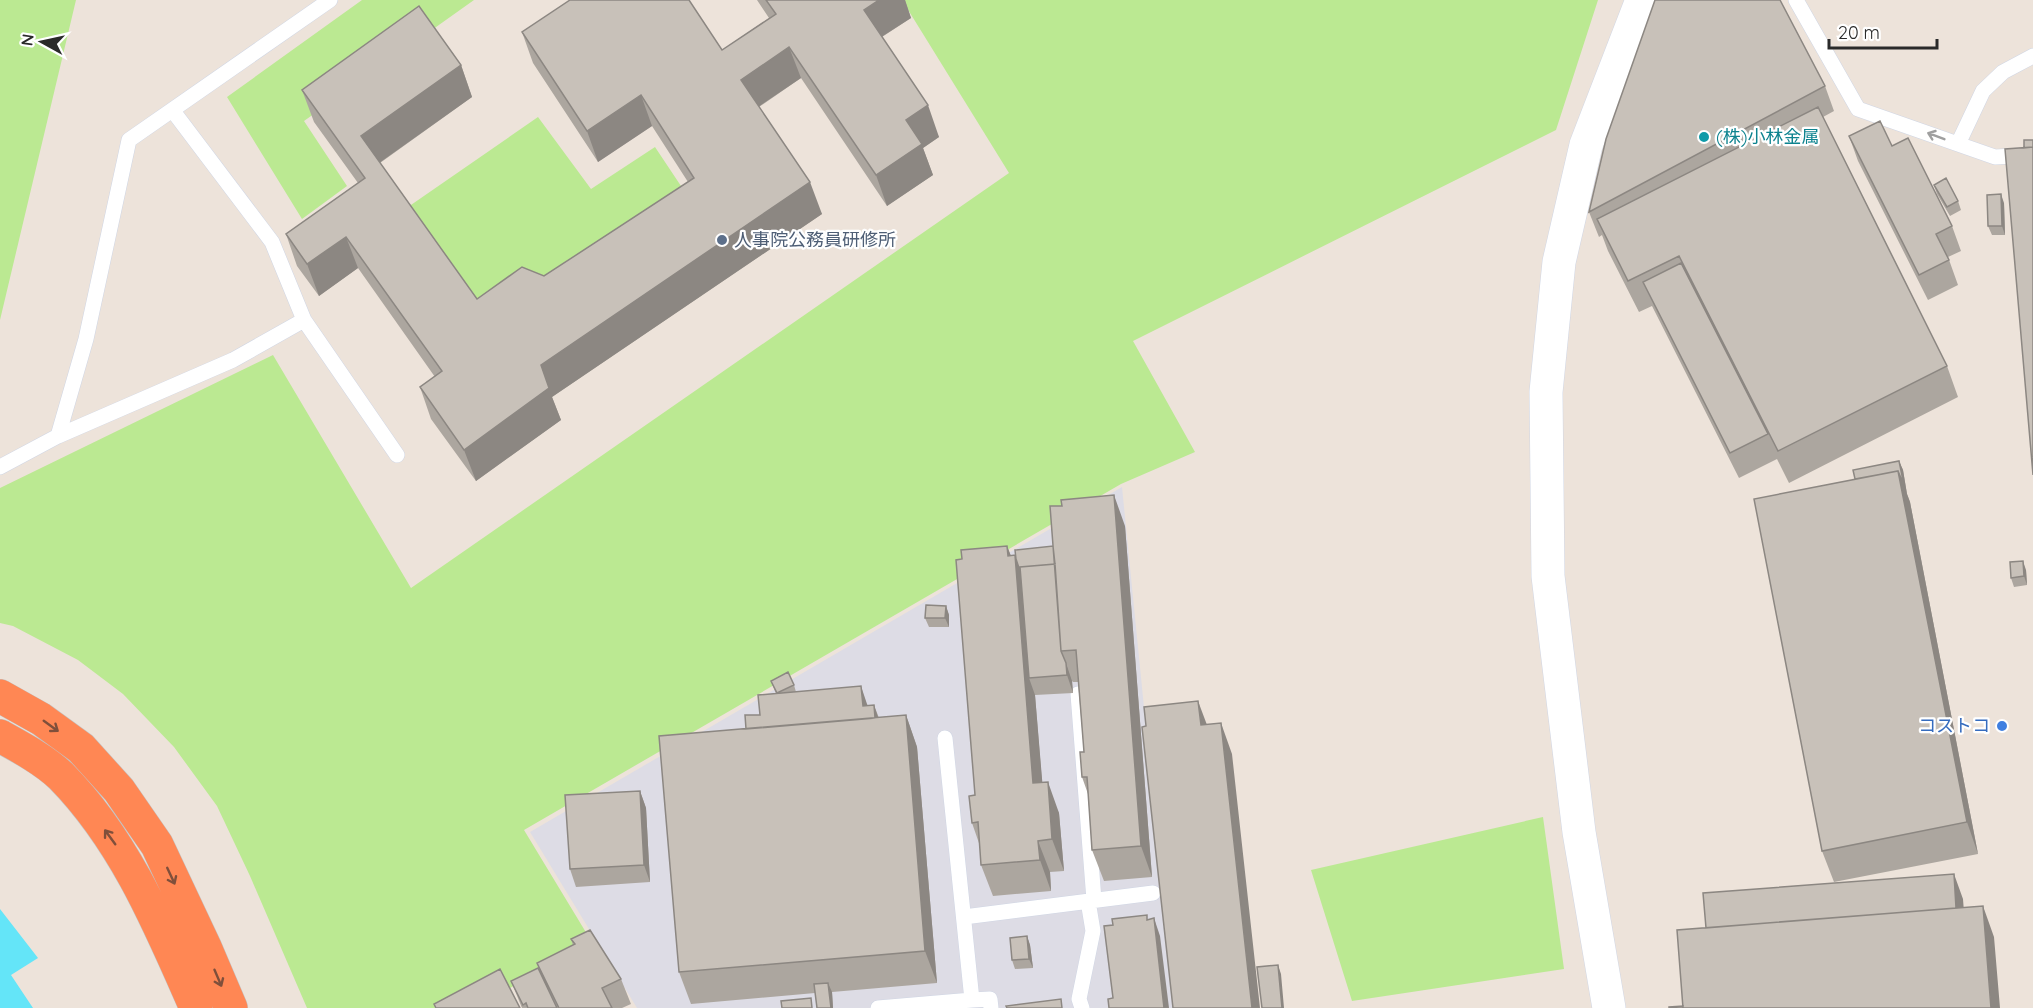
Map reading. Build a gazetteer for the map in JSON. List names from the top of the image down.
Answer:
{
  "places": ["(株)小林金属", "人事院公務員研修所", "コストコ"],
  "scale_bar": "20 m",
  "north": "left"
}
